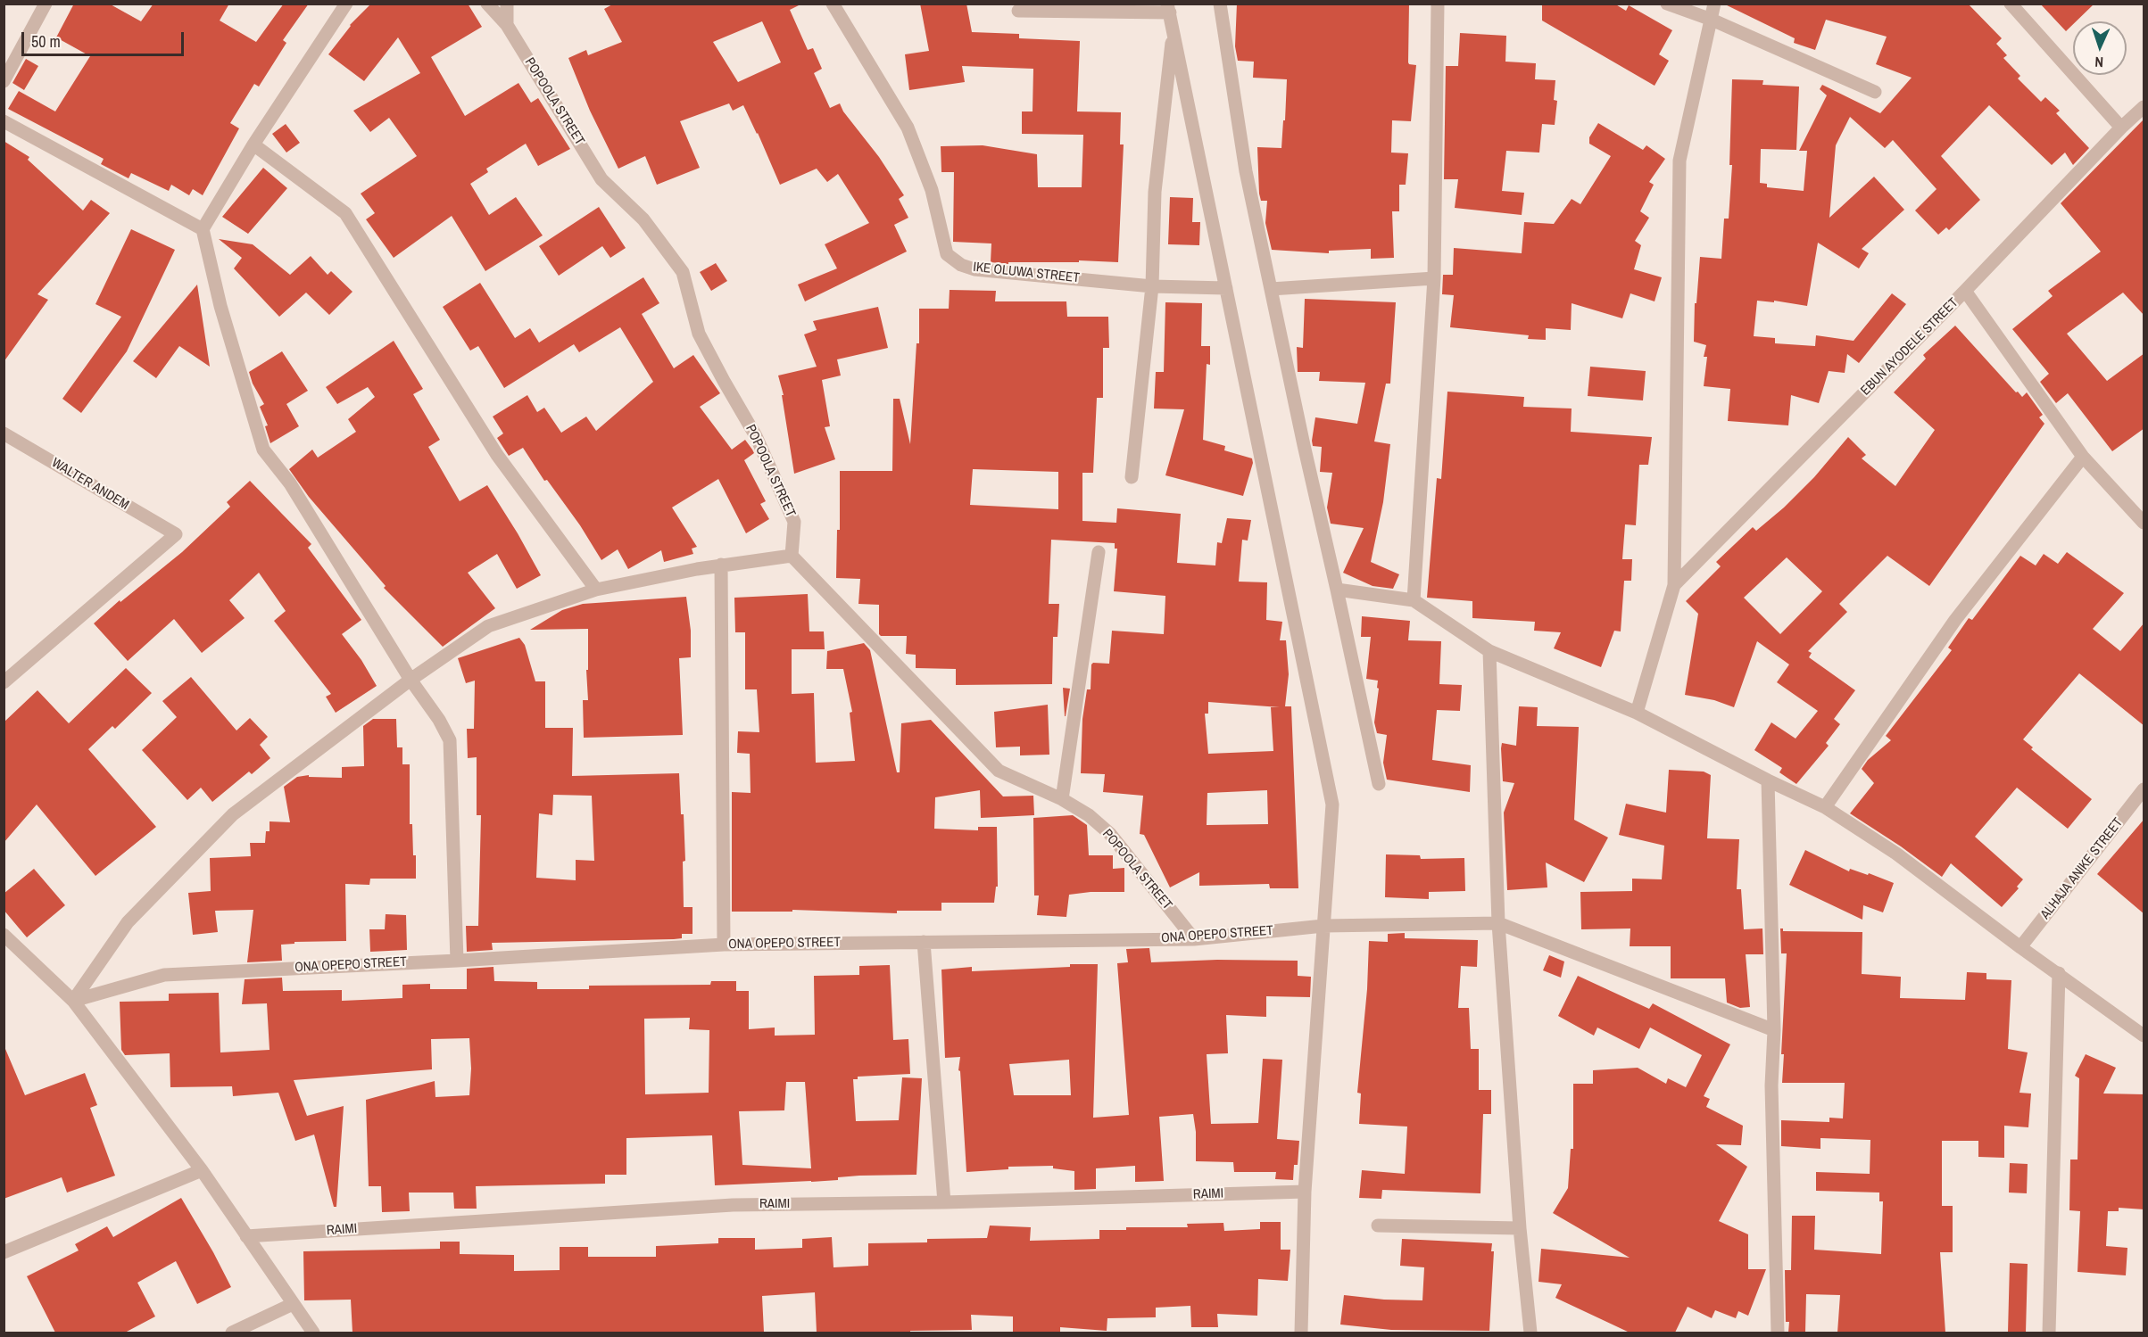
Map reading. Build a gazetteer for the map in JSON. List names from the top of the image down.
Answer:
{
  "streets": {
    "street": [
      "POPOOLA STREET",
      "IKE OLUWA STREET",
      "EBUN AYODELE STREET",
      "WALTER ANDEM",
      "ALHAJA ANIKE STREET",
      "ONA OPEPO STREET",
      "RAIMI"
    ]
  },
  "crossings": [
    ["POPOOLA STREET", "ONA OPEPO STREET"]
  ],
  "scale_bar": "50 m",
  "north": "bottom"
}
